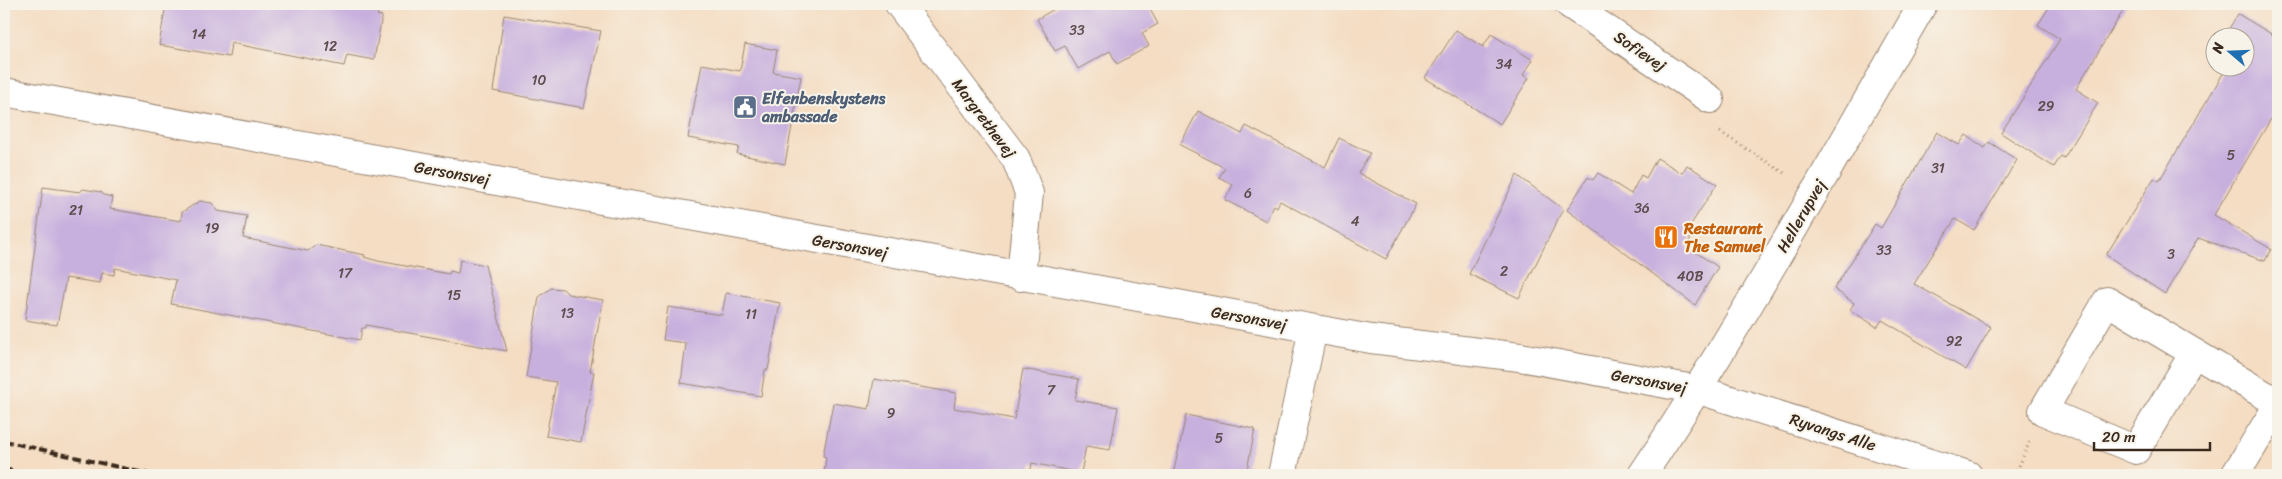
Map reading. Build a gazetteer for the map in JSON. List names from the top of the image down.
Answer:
{
  "streets": {
    "street": [
      "Sofievej",
      "Margrethevej",
      "Gersonsvej",
      "Hellerupvej",
      "Ryvangs Alle"
    ]
  },
  "crossings": [
    ["Margrethevej", "Gersonsvej"],
    ["Gersonsvej", "Hellerupvej"],
    ["Gersonsvej", "Ryvangs Alle"],
    ["Hellerupvej", "Ryvangs Alle"]
  ],
  "places": {
    "public building": ["Elfenbenskystens ambassade"],
    "restaurant": ["Restaurant The Samuel"]
  },
  "house_numbers": [
    "33",
    "14",
    "12",
    "34",
    "10",
    "29",
    "5",
    "31",
    "6",
    "36",
    "21",
    "4",
    "19",
    "33",
    "3",
    "2",
    "17",
    "40B",
    "15",
    "13",
    "11",
    "92",
    "7",
    "9",
    "5"
  ],
  "scale_bar": "20 m",
  "north": "left"
}
